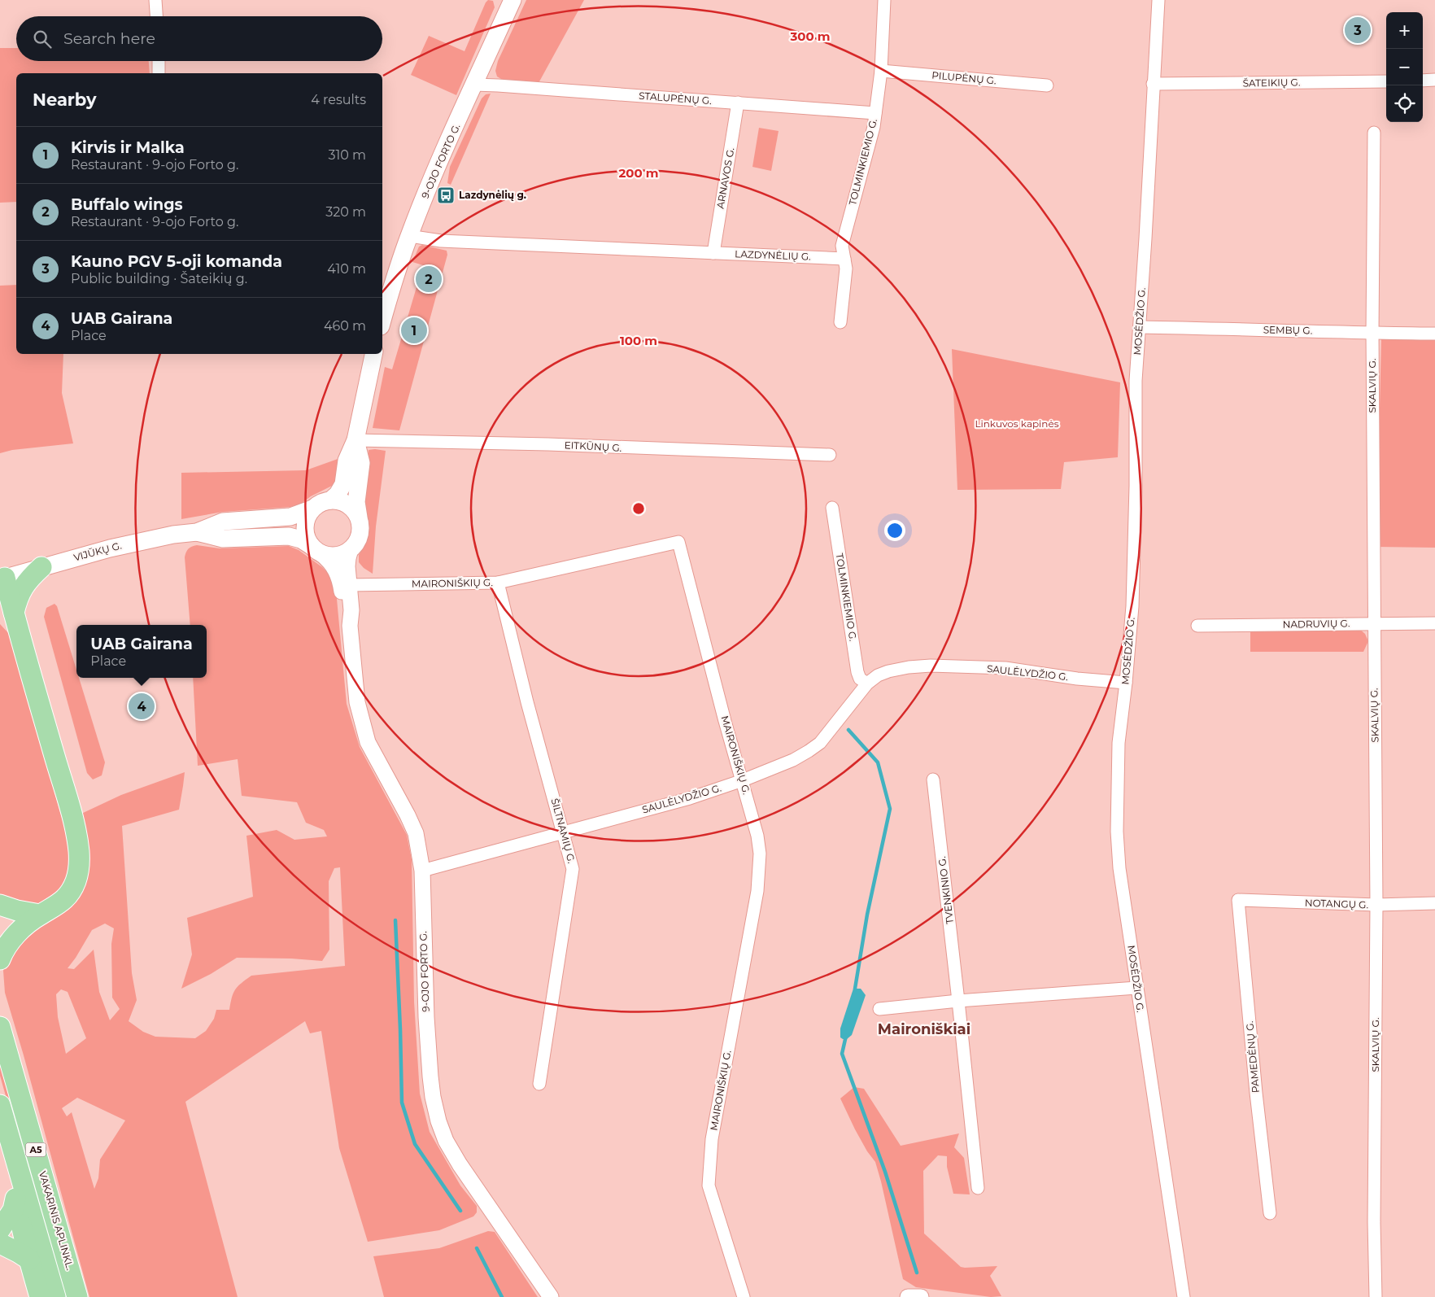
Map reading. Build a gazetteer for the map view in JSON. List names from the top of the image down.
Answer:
{
  "streets": {
    "highway": ["A5", "VAKARINIS APLINKL."],
    "main road": ["9-OJO FORTO G.", "VIJŪKŲ G."],
    "street": [
      "PILUPĖNŲ G.",
      "ŠATEIKIŲ G.",
      "STALUPĖNŲ G.",
      "TOLMINKIEMIO G.",
      "ARNAVOS G.",
      "LAZDYNĖLIŲ G.",
      "MOSĖDŽIO G.",
      "SEMBŲ G.",
      "SKALVIŲ G.",
      "EITKŪNŲ G.",
      "MAIRONIŠKIŲ G.",
      "NADRUVIŲ G.",
      "SAULĖLYDŽIO G.",
      "ŠILTNAMIŲ G.",
      "TVENKINIO G.",
      "NOTANGŲ G.",
      "PAMEDĖNŲ G."
    ]
  },
  "crossings": [
    ["PILUPĖNŲ G.", "TOLMINKIEMIO G."],
    ["ŠATEIKIŲ G.", "MOSĖDŽIO G."],
    ["STALUPĖNŲ G.", "9-OJO FORTO G."],
    ["STALUPĖNŲ G.", "TOLMINKIEMIO G."],
    ["STALUPĖNŲ G.", "ARNAVOS G."],
    ["9-OJO FORTO G.", "LAZDYNĖLIŲ G."],
    ["9-OJO FORTO G.", "VIJŪKŲ G."],
    ["9-OJO FORTO G.", "MAIRONIŠKIŲ G."],
    ["9-OJO FORTO G.", "SAULĖLYDŽIO G."],
    ["TOLMINKIEMIO G.", "LAZDYNĖLIŲ G."],
    ["TOLMINKIEMIO G.", "SAULĖLYDŽIO G."],
    ["ARNAVOS G.", "LAZDYNĖLIŲ G."],
    ["MOSĖDŽIO G.", "SEMBŲ G."],
    ["MOSĖDŽIO G.", "SAULĖLYDŽIO G."],
    ["SEMBŲ G.", "SKALVIŲ G."],
    ["SKALVIŲ G.", "NADRUVIŲ G."],
    ["SKALVIŲ G.", "NOTANGŲ G."],
    ["MAIRONIŠKIŲ G.", "SAULĖLYDŽIO G."],
    ["MAIRONIŠKIŲ G.", "ŠILTNAMIŲ G."],
    ["SAULĖLYDŽIO G.", "ŠILTNAMIŲ G."],
    ["NOTANGŲ G.", "PAMEDĖNŲ G."]
  ],
  "districts": ["Maironiškiai"],
  "parks": ["Linkuvos kapinės"],
  "places": {
    "bus stop": ["Lazdynėlių g."]
  },
  "page": {
    "map_buttons": ["+", "−"],
    "pins": [
      "3",
      "2",
      "1",
      "4"
    ],
    "search": "Search here",
    "heading": ["Nearby", "4 results"],
    "list": [
      {
        "mark": "1",
        "name": "Kirvis ir Malka",
        "note": "Restaurant · 9-ojo Forto g.",
        "value": "310 m"
      },
      {
        "mark": "2",
        "name": "Buffalo wings",
        "note": "Restaurant · 9-ojo Forto g.",
        "value": "320 m"
      },
      {
        "mark": "3",
        "name": "Kauno PGV 5-oji komanda",
        "note": "Public building · Šateikių g.",
        "value": "410 m"
      },
      {
        "mark": "4",
        "name": "UAB Gairana",
        "note": "Place",
        "value": "460 m"
      }
    ],
    "popup": ["UAB Gairana", "Place"]
  },
  "rings": ["300 m", "200 m", "100 m"]
}
